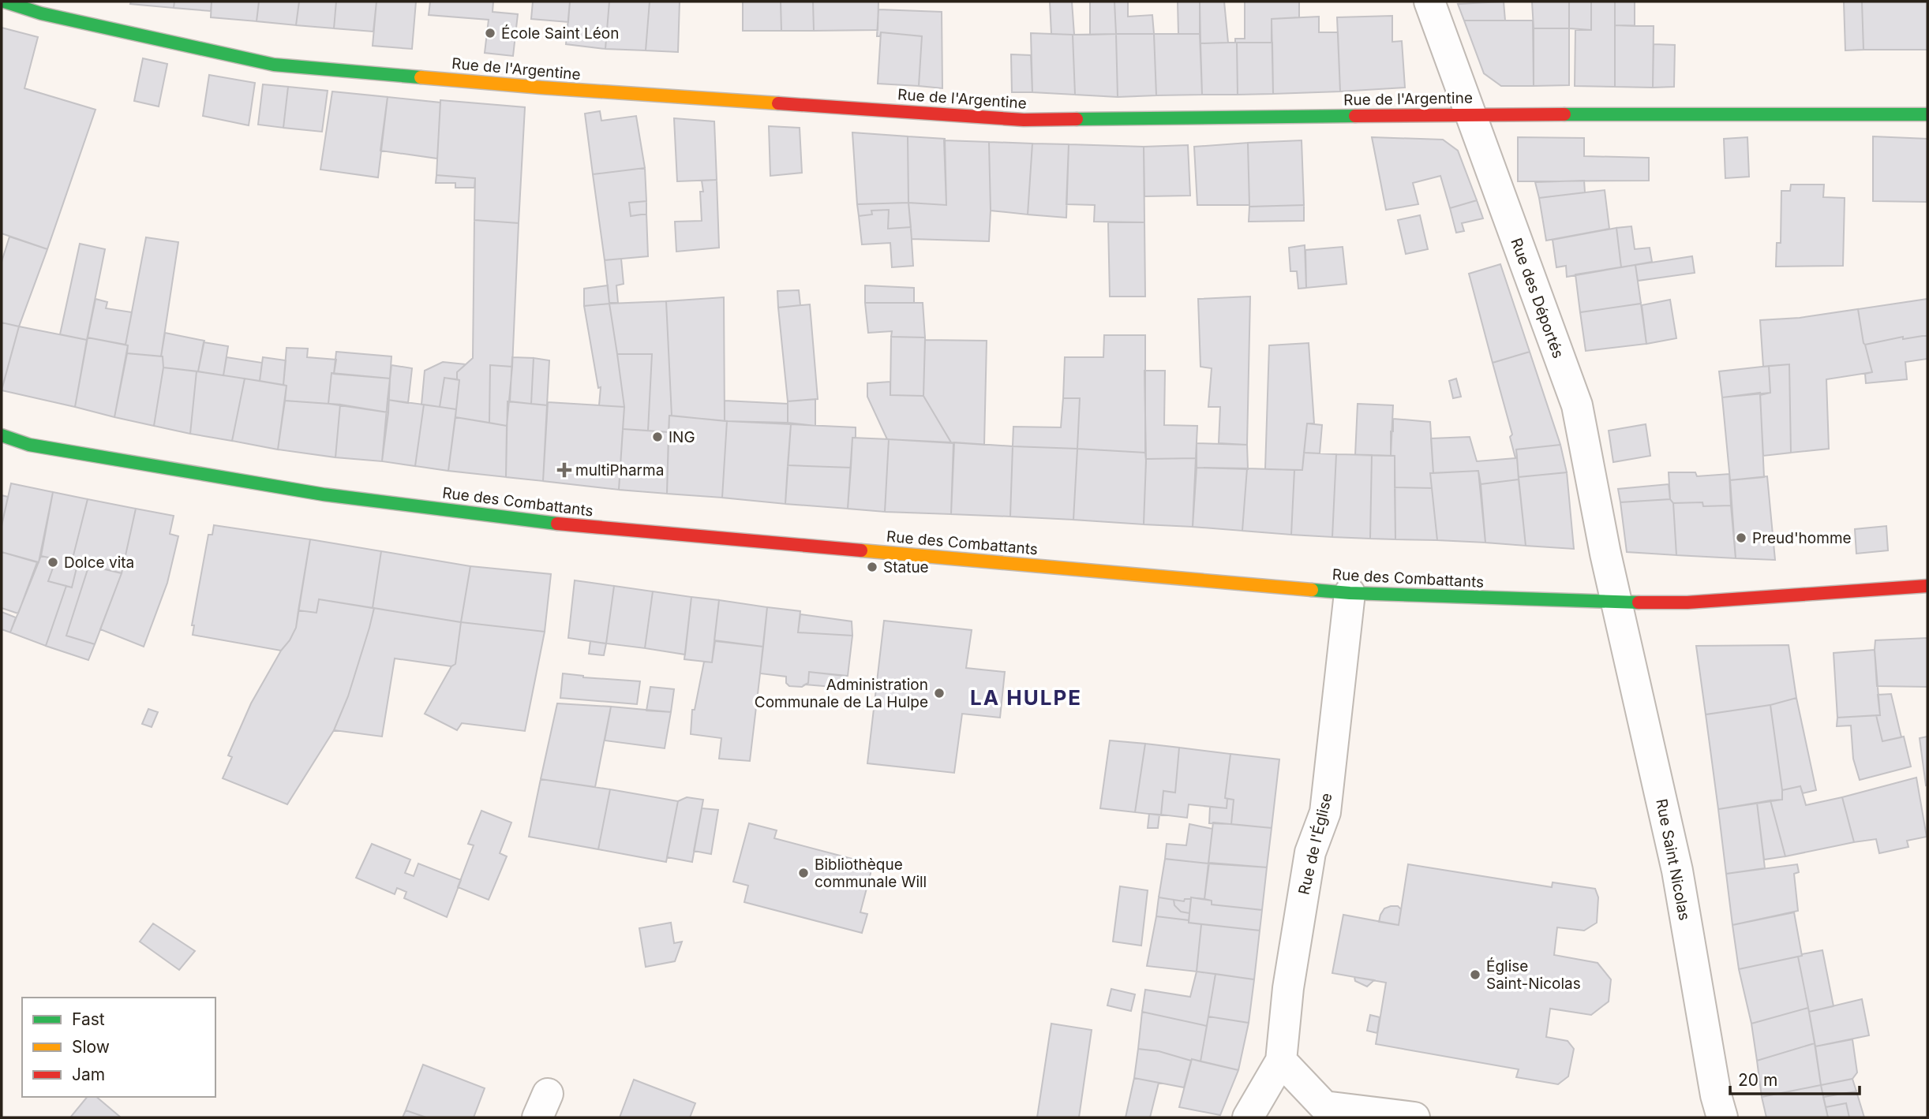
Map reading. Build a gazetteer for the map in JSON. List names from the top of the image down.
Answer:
{
  "streets": {
    "main road": ["Rue de l'Argentine", "Rue des Combattants"],
    "street": ["Rue des Déportés", "Rue de l'Église", "Rue Saint Nicolas"]
  },
  "crossings": [
    ["Rue de l'Argentine", "Rue des Déportés"],
    ["Rue des Déportés", "Rue des Combattants"],
    ["Rue des Déportés", "Rue Saint Nicolas"],
    ["Rue des Combattants", "Rue de l'Église"],
    ["Rue des Combattants", "Rue Saint Nicolas"]
  ],
  "districts": ["LA HULPE"],
  "places": {
    "other": [
      "École Saint Léon",
      "ING",
      "Preud'homme",
      "Dolce vita",
      "Statue",
      "Administration Communale de La Hulpe",
      "Bibliothèque communale Will",
      "Église Saint-Nicolas"
    ],
    "health": ["multiPharma"]
  },
  "legend": ["Fast", "Slow", "Jam"],
  "scale_bar": "20 m"
}
